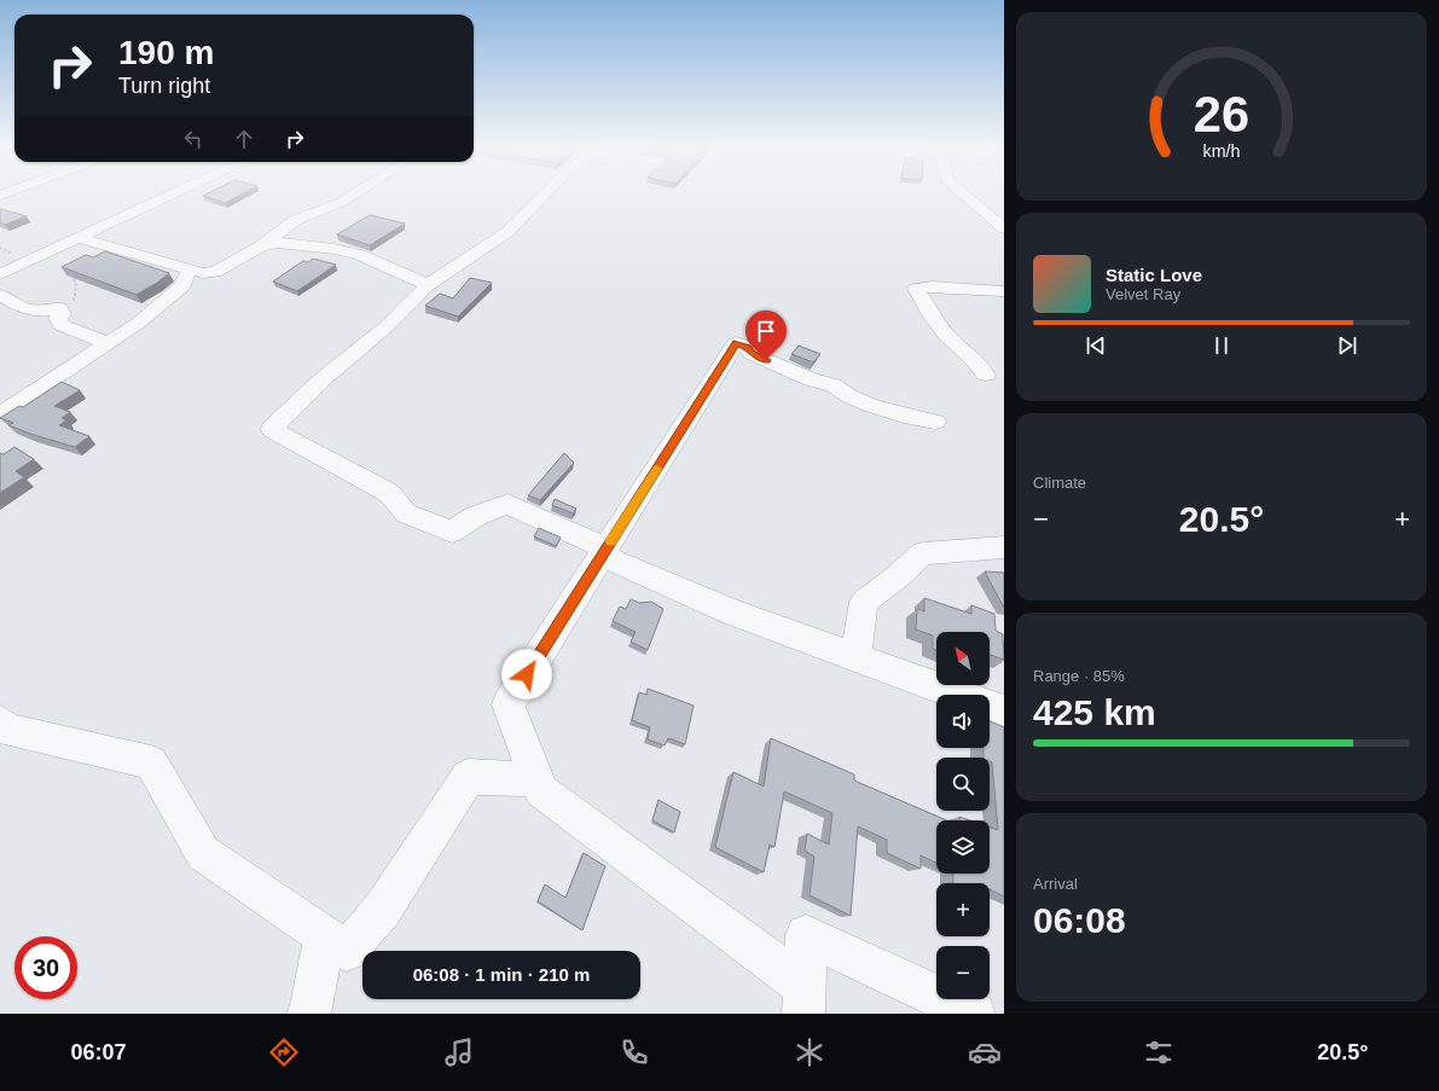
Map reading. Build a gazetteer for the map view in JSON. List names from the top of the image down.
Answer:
{
  "north": "top left",
  "page": {
    "turn": ["190 m", "Turn right"],
    "song": ["Static Love", "Velvet Ray"],
    "tile": [
      "Climate",
      ["Range · 85%", "425 km"],
      ["Arrival", "06:08"]
    ],
    "heat": ["−", "20.5°", "+"],
    "map_buttons": ["+", "−"],
    "limit": "30",
    "trip": "06:08 · 1 min · 210 m",
    "tabs": ["06:07", "20.5°"],
    "gauge": ["26", "km/h"]
  }
}
